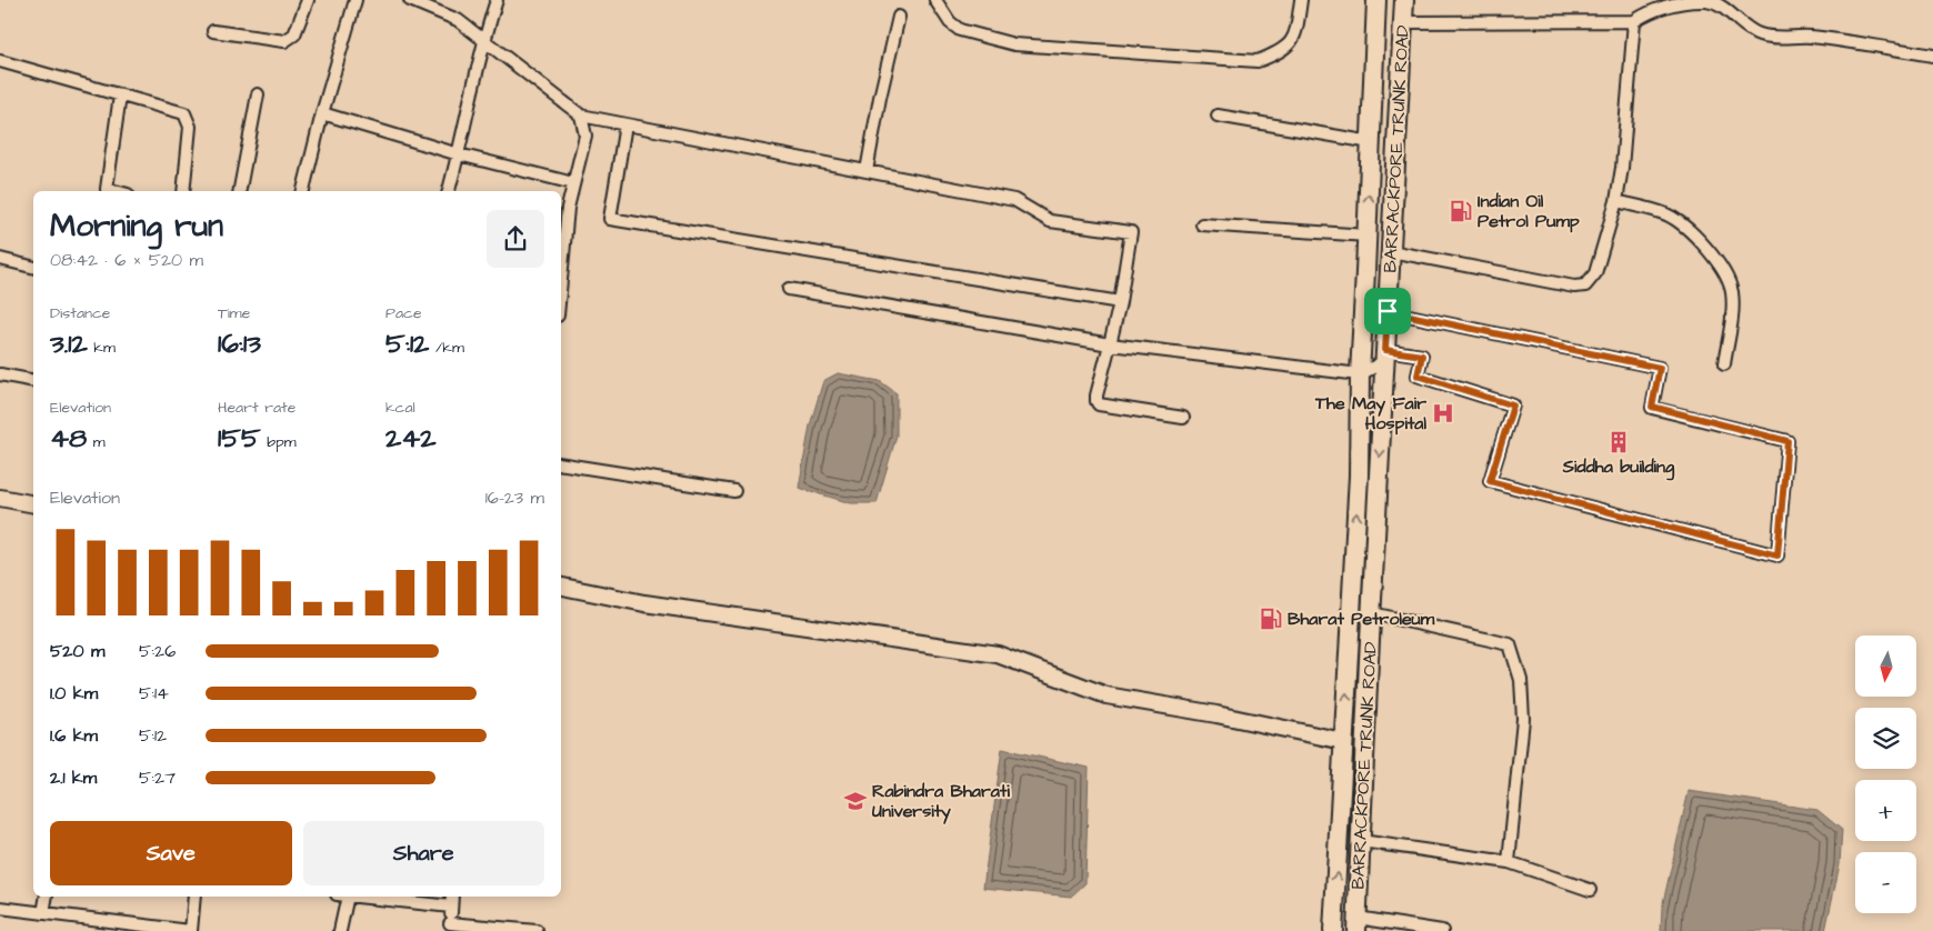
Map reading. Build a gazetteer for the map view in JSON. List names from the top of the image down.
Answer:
{
  "streets": {
    "main road": ["BARRACKPORE TRUNK ROAD"]
  },
  "places": {
    "fuel station": ["Indian Oil Petrol Pump", "Bharat Petroleum"],
    "hospital": ["The May Fair Hospital"],
    "building": ["Siddha building"],
    "school or university": ["Rabindra Bharati University"]
  },
  "north": "bottom",
  "page": {
    "heading": ["Morning run", "08:42 · 6 × 520 m"],
    "stats": [
      ["Distance", "3.12 km"],
      ["Time", "16:13"],
      ["Pace", "5:12 /km"],
      ["Elevation", "48 m"],
      ["Heart rate", "155 bpm"],
      ["kcal", "242"]
    ],
    "chart": ["Elevation", "16–23 m"],
    "list": [
      {
        "name": "520 m",
        "note": "5:26"
      },
      {
        "name": "1.0 km",
        "note": "5:14"
      },
      {
        "name": "1.6 km",
        "note": "5:12"
      },
      {
        "name": "2.1 km",
        "note": "5:27"
      }
    ],
    "map_buttons": ["+", "−"],
    "buttons": ["Save", "Share"]
  }
}
